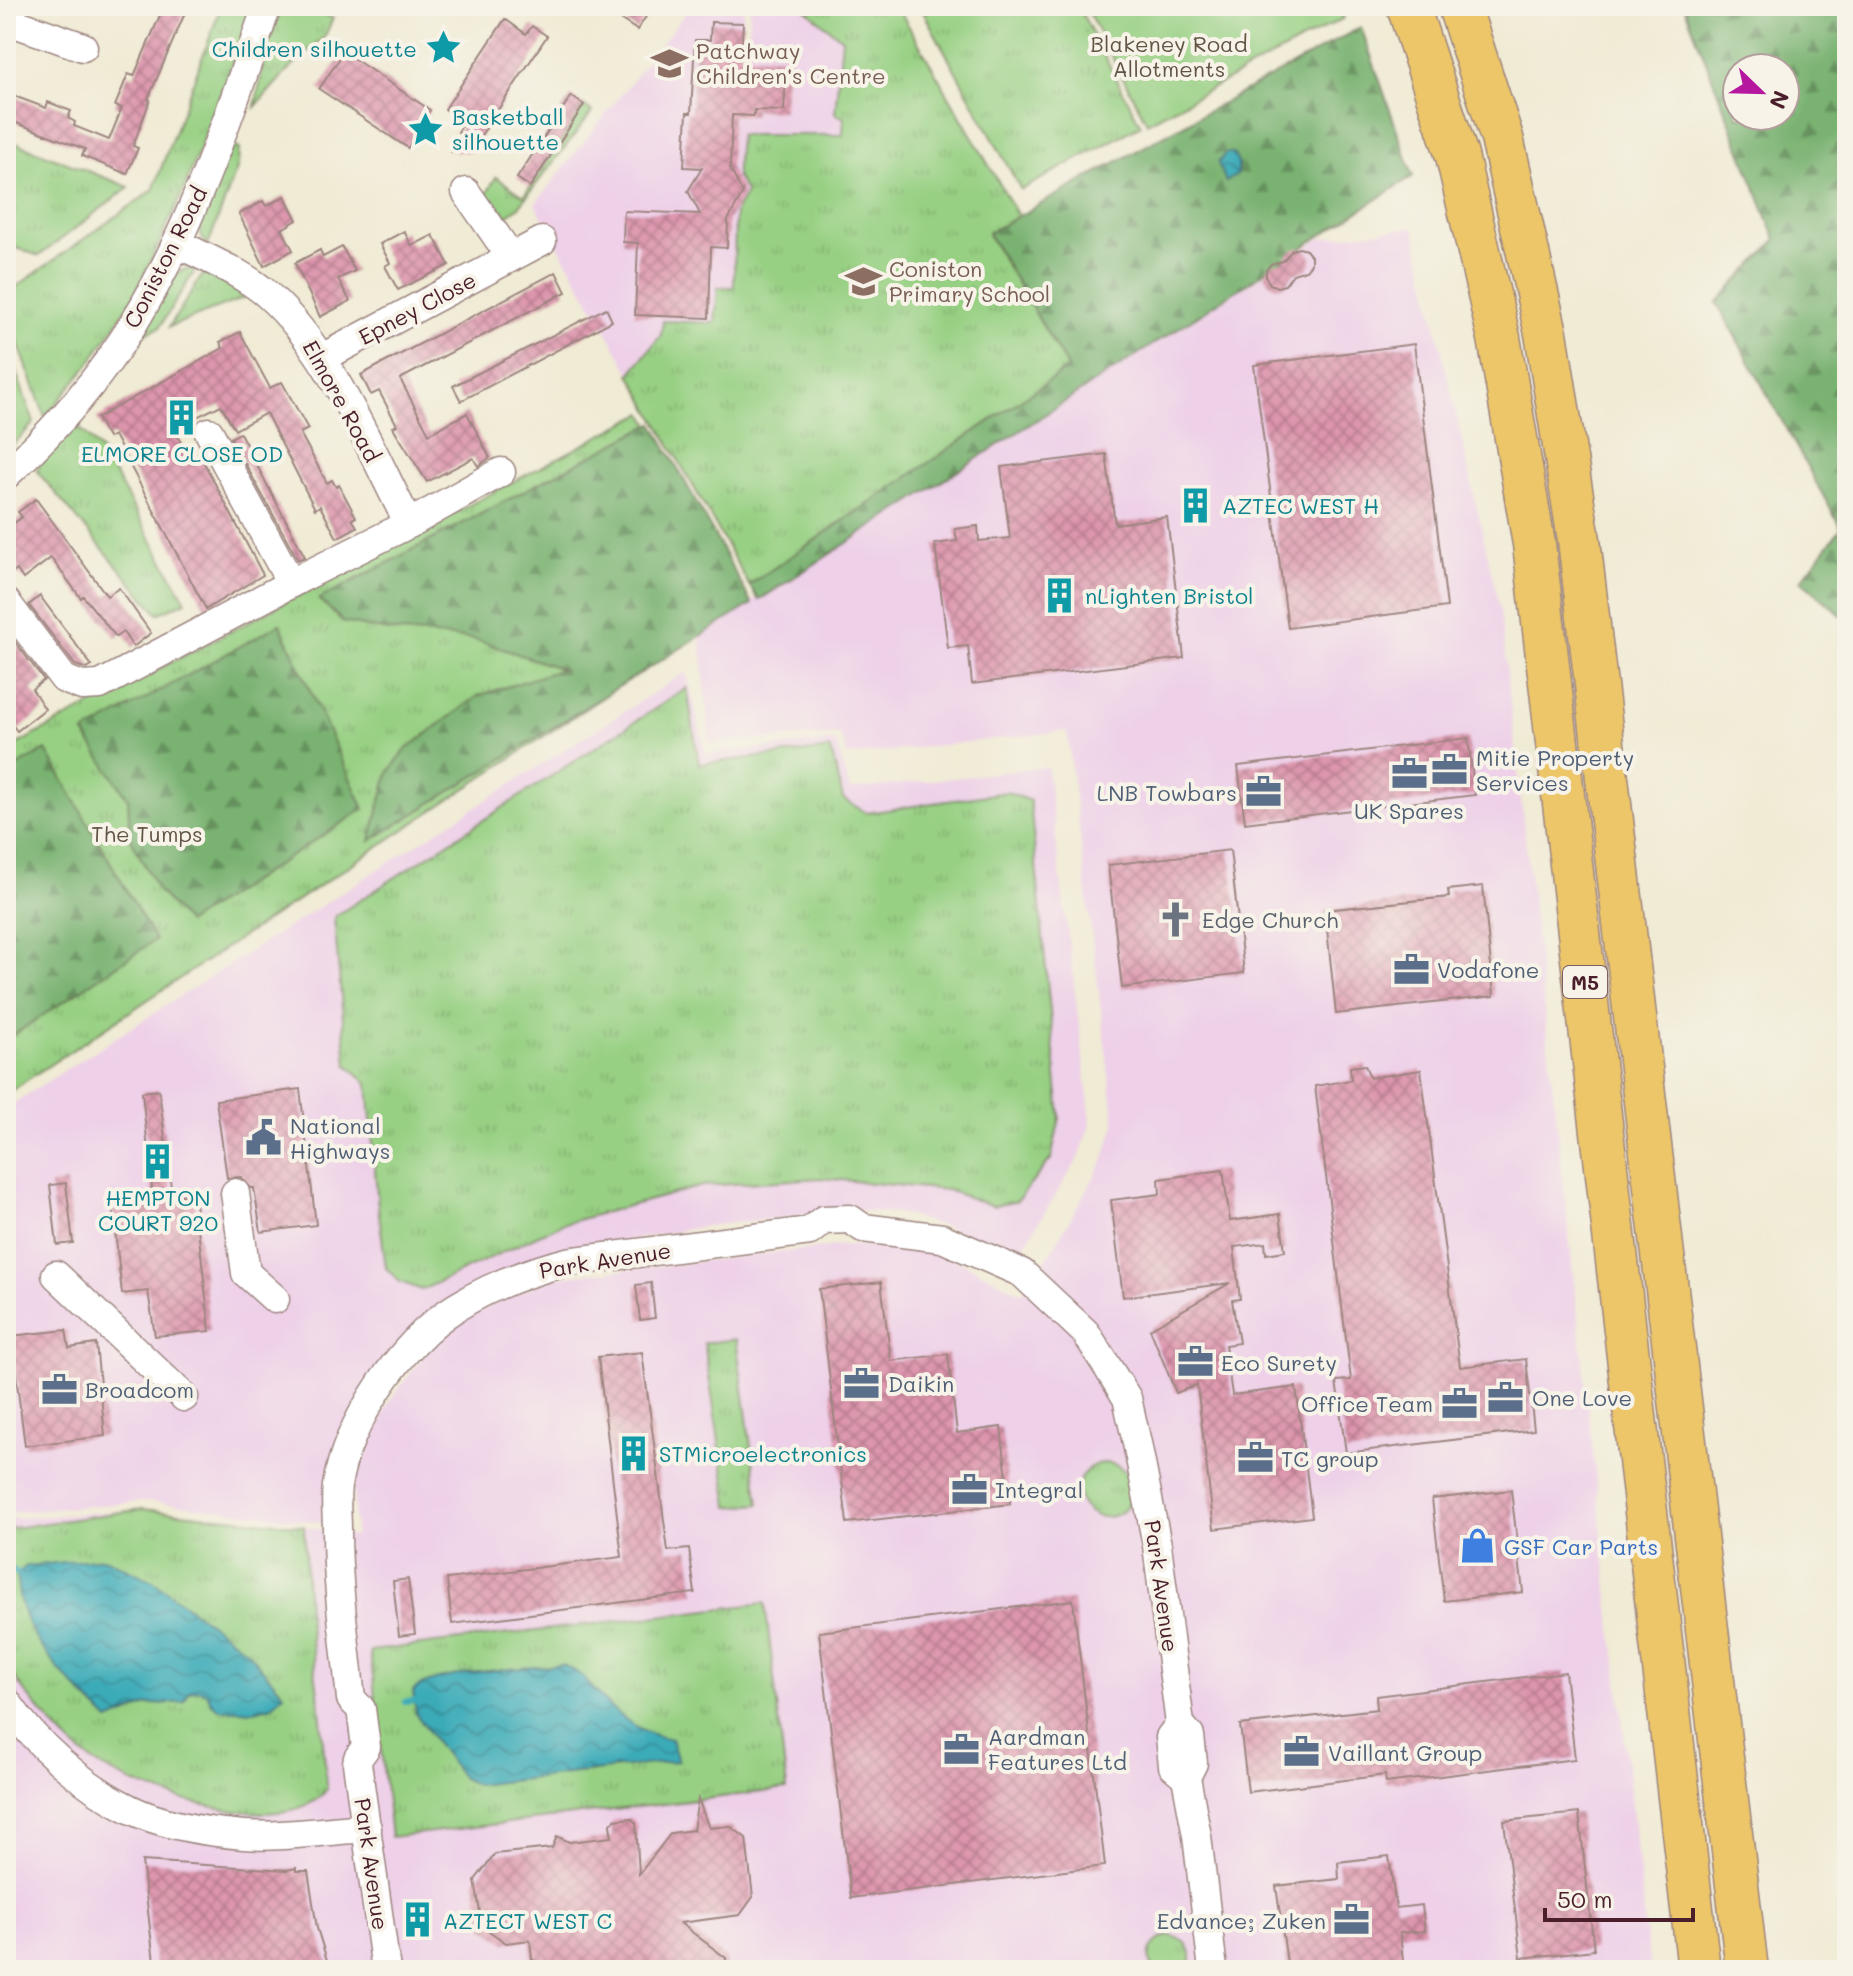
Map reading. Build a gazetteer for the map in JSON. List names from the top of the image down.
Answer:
{
  "streets": {
    "highway": ["M5"],
    "street": [
      "Coniston Road",
      "Epney Close",
      "Elmore Road",
      "Park Avenue"
    ]
  },
  "crossings": [
    ["Coniston Road", "Elmore Road"],
    ["Epney Close", "Elmore Road"]
  ],
  "parks": ["Blakeney Road Allotments", "The Tumps"],
  "places": {
    "place": ["Children silhouette", "Basketball silhouette"],
    "school or university": ["Patchway Children's Centre", "Coniston Primary School"],
    "building": [
      "ELMORE CLOSE OD",
      "AZTEC WEST H",
      "nLighten Bristol",
      "HEMPTON COURT 920",
      "STMicroelectronics",
      "AZTECT WEST C"
    ],
    "office": [
      "Mitie Property Services",
      "UK Spares",
      "LNB Towbars",
      "Vodafone",
      "Eco Surety",
      "Daikin",
      "Broadcom",
      "One Love",
      "Office Team",
      "TC group",
      "Integral",
      "Aardman Features Ltd",
      "Vaillant Group",
      "Edvance; Zuken"
    ],
    "church": ["Edge Church"],
    "public building": ["National Highways"],
    "shop": ["GSF Car Parts"]
  },
  "scale_bar": "50 m",
  "north": "bottom right"
}
